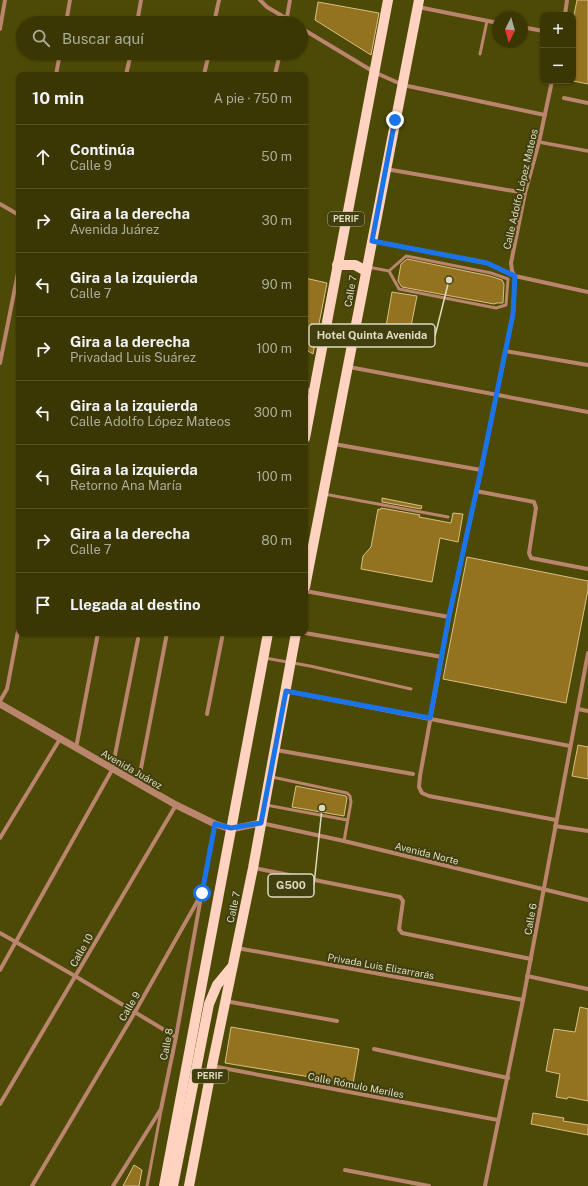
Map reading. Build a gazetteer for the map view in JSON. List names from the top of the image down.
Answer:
{
  "streets": {
    "main road": ["PERIF", "Calle 7"],
    "street": [
      "Calle Adolfo López Mateos",
      "Avenida Juárez",
      "Avenida Norte",
      "Calle 6",
      "Calle 10",
      "Privada Luis Elizarrarás",
      "Calle 9",
      "Calle 8",
      "Calle Rómulo Meriles"
    ]
  },
  "crossings": [
    ["Calle Adolfo López Mateos", "Calle 6"],
    ["Calle 7", "Avenida Juárez"],
    ["Calle 7", "Avenida Norte"],
    ["Calle 7", "Privada Luis Elizarrarás"],
    ["Calle 7", "Calle Rómulo Meriles"],
    ["Avenida Juárez", "Avenida Norte"],
    ["Avenida Juárez", "Calle 10"],
    ["Avenida Juárez", "Calle 9"],
    ["Avenida Norte", "Calle 6"],
    ["Calle 6", "Privada Luis Elizarrarás"],
    ["Calle 6", "Calle Rómulo Meriles"],
    ["Calle 9", "Calle 8"]
  ],
  "places": ["Hotel Quinta Avenida", "G500"],
  "north": "bottom",
  "page": {
    "map_buttons": ["+", "−"],
    "search": "Buscar aquí",
    "heading": ["10 min", "A pie · 750 m"],
    "list": [
      ["Continúa", "Calle 9", "50 m"],
      ["Gira a la derecha", "Avenida Juárez", "30 m"],
      ["Gira a la izquierda", "Calle 7", "90 m"],
      ["Gira a la derecha", "Privadad Luis Suárez", "100 m"],
      ["Gira a la izquierda", "Calle Adolfo López Mateos", "300 m"],
      ["Gira a la izquierda", "Retorno Ana María", "100 m"],
      ["Gira a la derecha", "Calle 7", "80 m"],
      "Llegada al destino"
    ]
  }
}
